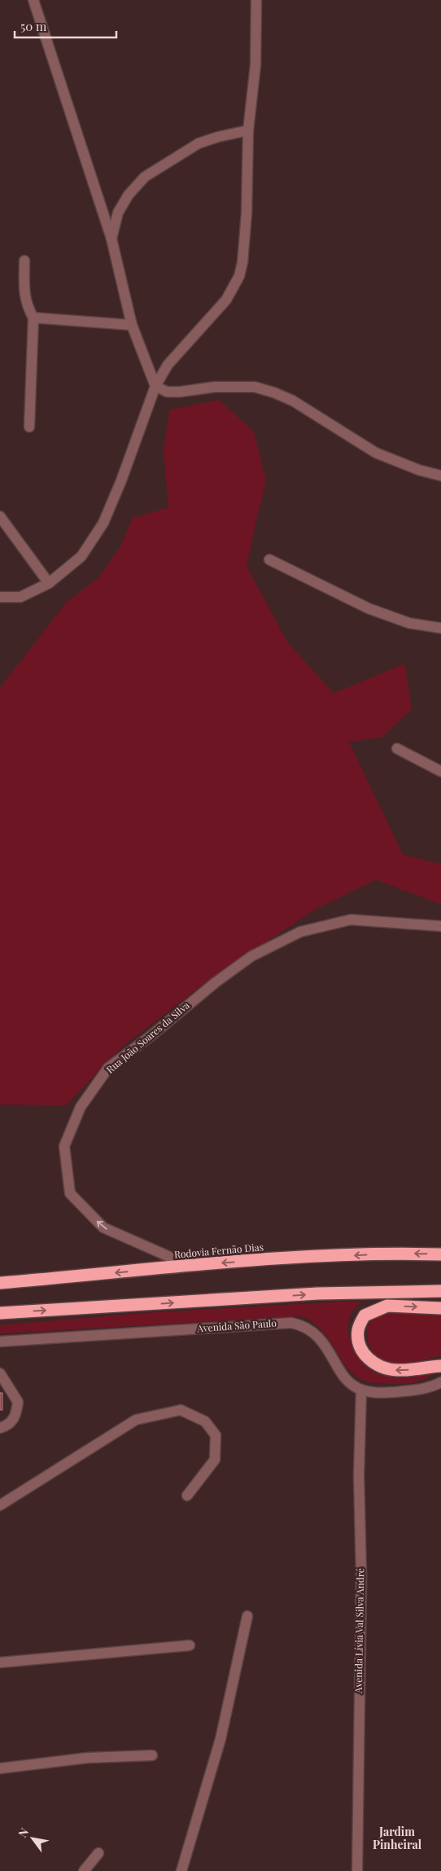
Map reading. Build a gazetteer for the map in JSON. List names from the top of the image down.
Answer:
{
  "streets": {
    "highway": ["Rodovia Fernão Dias"],
    "street": ["Rua João Soares da Silva", "Avenida São Paulo", "Avenida Lívia Val Silva André"]
  },
  "crossings": [
    ["Rua João Soares da Silva", "Rodovia Fernão Dias"],
    ["Avenida São Paulo", "Avenida Lívia Val Silva André"]
  ],
  "districts": ["Jardim Pinheiral"],
  "scale_bar": "50 m",
  "north": "top left"
}
